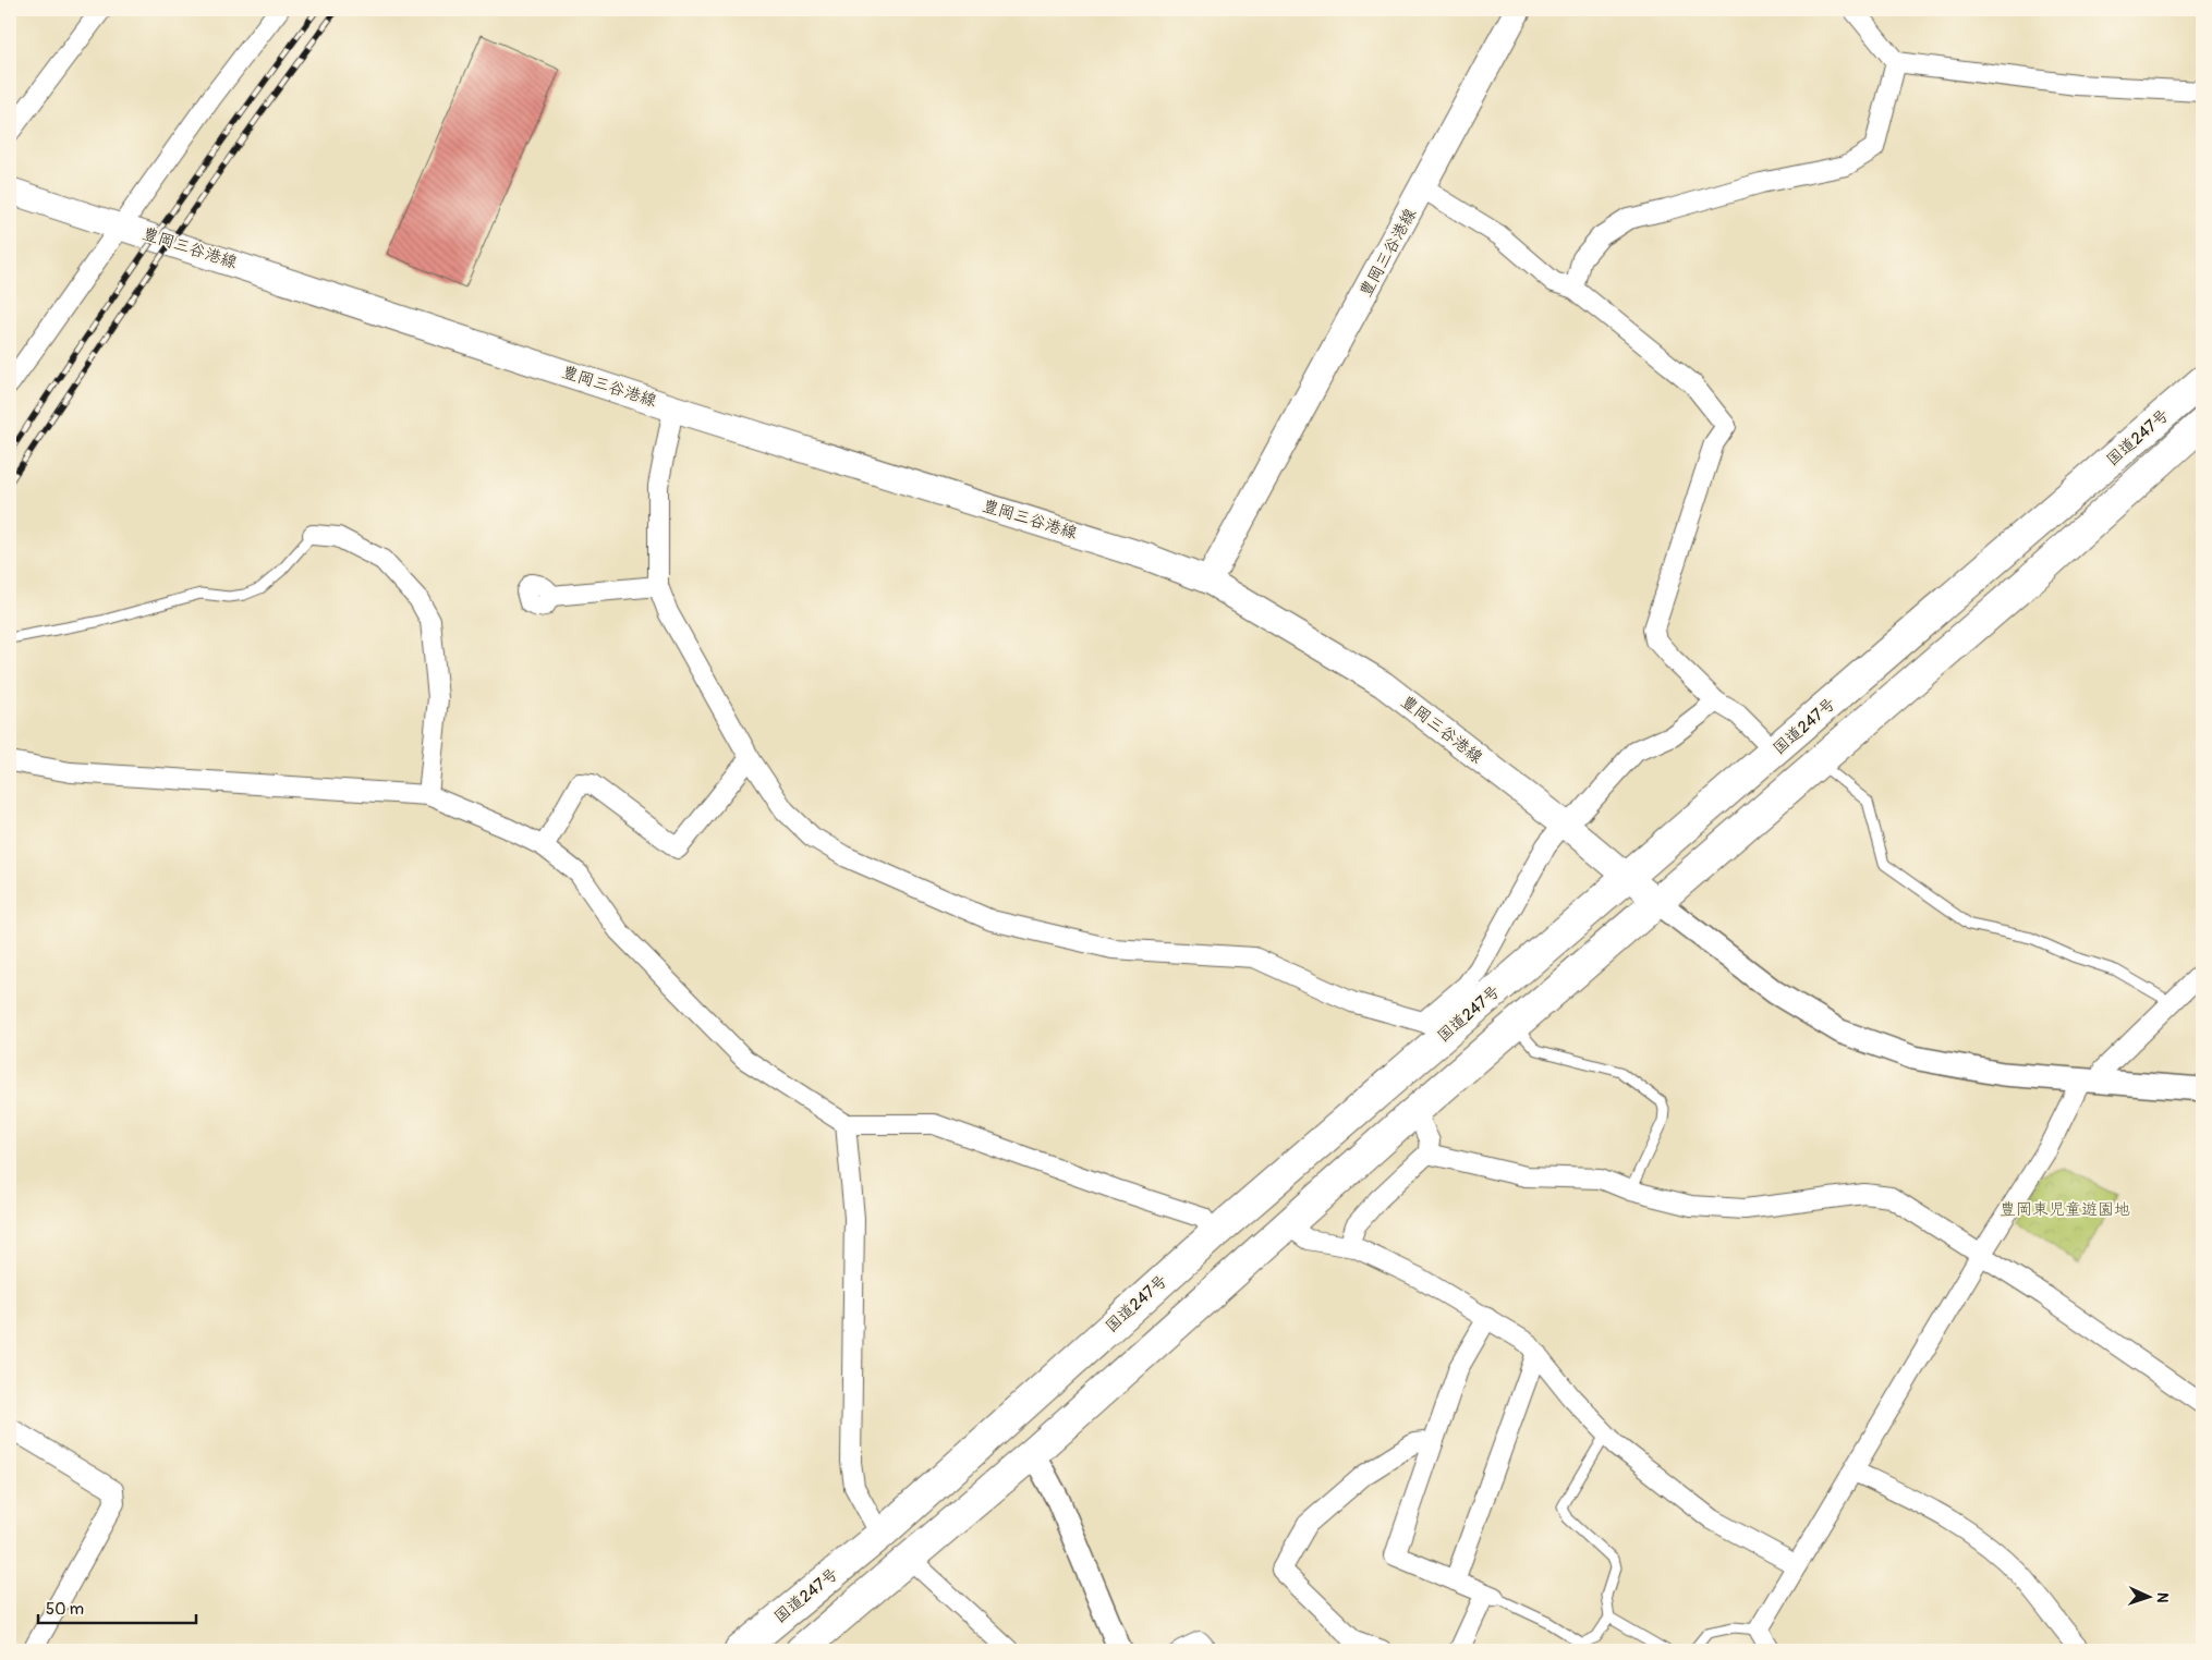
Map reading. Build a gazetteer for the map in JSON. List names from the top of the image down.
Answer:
{
  "streets": {
    "highway": ["国道247号"],
    "main road": ["豊岡三谷港線"]
  },
  "crossings": [
    ["豊岡三谷港線", "国道247号"]
  ],
  "parks": ["豊岡東児童遊園地"],
  "scale_bar": "50 m",
  "north": "right"
}
